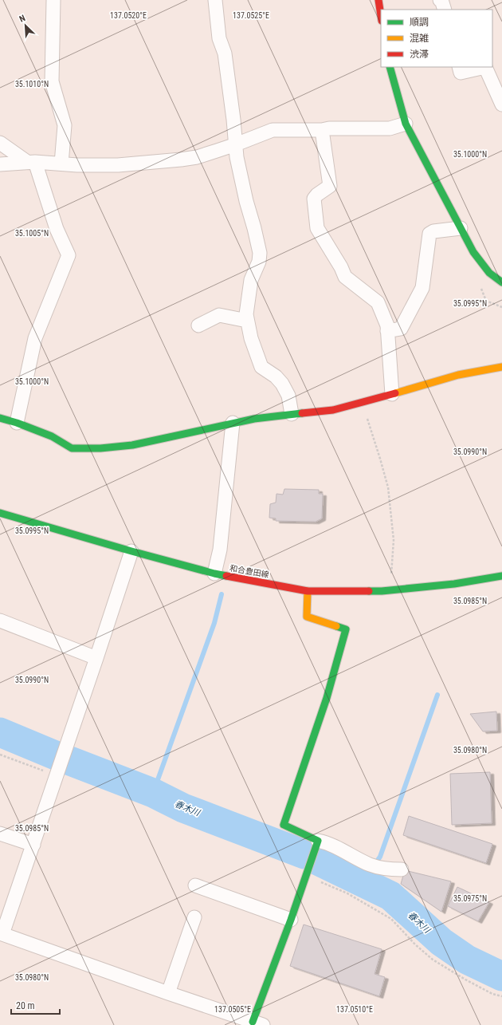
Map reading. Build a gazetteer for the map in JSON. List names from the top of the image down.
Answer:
{
  "streets": {
    "street": ["和合豊田線"]
  },
  "water": ["春木川"],
  "legend": ["順調", "混雑", "渋滞"],
  "scale_bar": "20 m",
  "north": "top left",
  "coordinates": [
    "137.0520°E",
    "137.0525°E",
    "35.1010°N",
    "35.1000°N",
    "35.1005°N",
    "35.0995°N",
    "35.0990°N",
    "35.0985°N",
    "35.0980°N",
    "35.0975°N",
    "137.0505°E",
    "137.0510°E"
  ]
}
